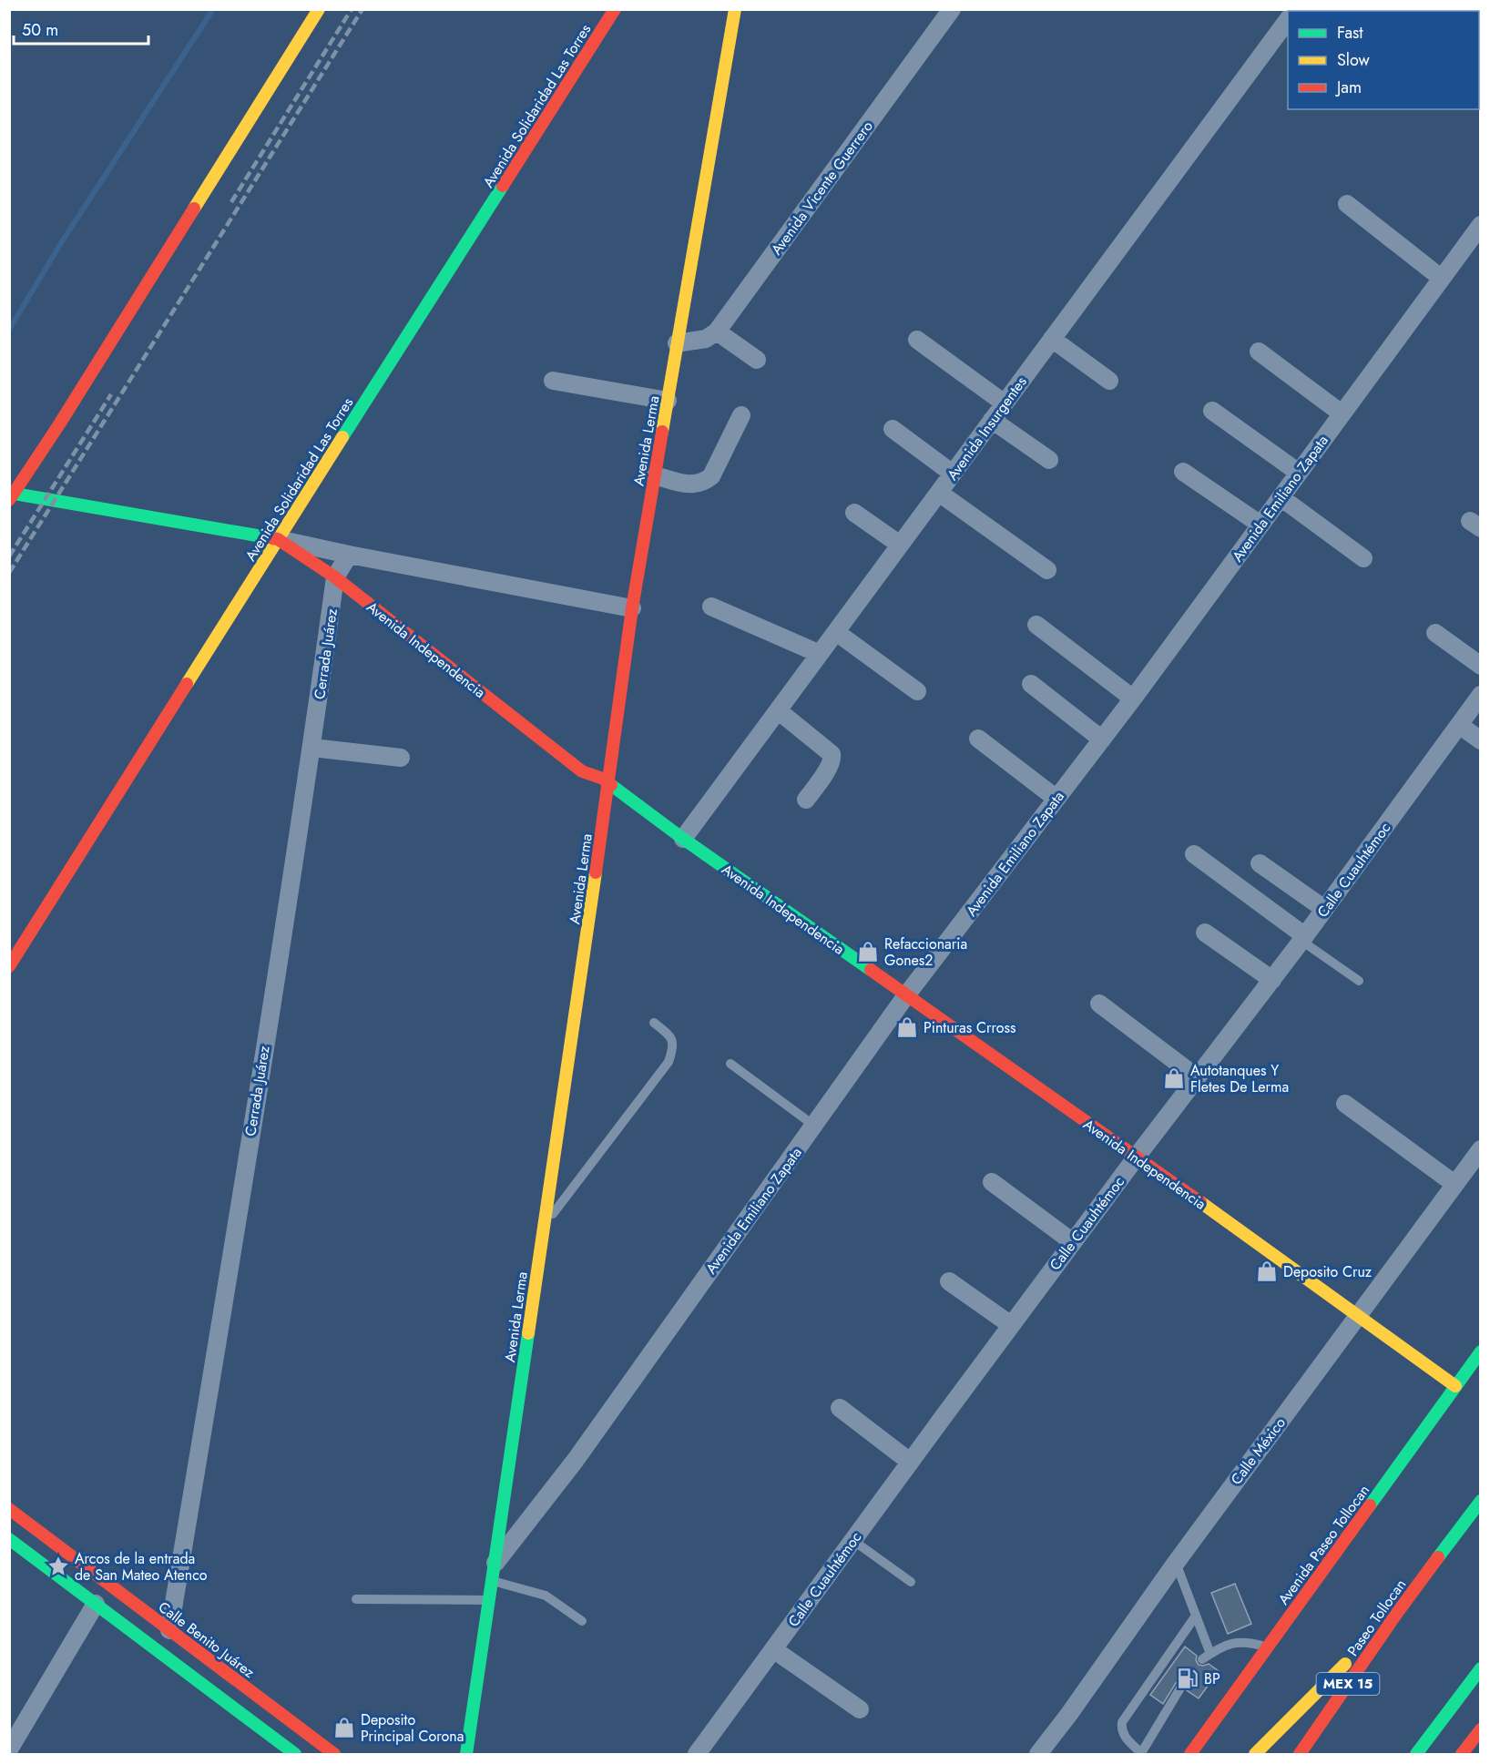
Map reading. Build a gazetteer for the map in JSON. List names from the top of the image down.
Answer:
{
  "streets": {
    "main road": [
      "Avenida Solidaridad Las Torres",
      "Avenida Lerma",
      "Avenida Independencia",
      "Avenida Paseo Tollocan",
      "Paseo Tollocan",
      "Calle Benito Juárez",
      "MEX 15"
    ],
    "street": [
      "Avenida Vicente Guerrero",
      "Avenida Insurgentes",
      "Avenida Emiliano Zapata",
      "Cerrada Juárez",
      "Calle Cuauhtémoc",
      "Calle México"
    ]
  },
  "crossings": [
    ["Avenida Solidaridad Las Torres", "Avenida Independencia"],
    ["Avenida Insurgentes", "Avenida Independencia"],
    ["Avenida Lerma", "Avenida Emiliano Zapata"],
    ["Avenida Lerma", "Avenida Independencia"],
    ["Avenida Emiliano Zapata", "Avenida Independencia"],
    ["Avenida Independencia", "Cerrada Juárez"],
    ["Avenida Independencia", "Calle Cuauhtémoc"],
    ["Avenida Independencia", "Calle México"],
    ["Avenida Independencia", "Avenida Paseo Tollocan"],
    ["Cerrada Juárez", "Calle Benito Juárez"]
  ],
  "places": {
    "shop": [
      "Refaccionaria Gones2",
      "Pinturas Crross",
      "Autotanques Y Fletes De Lerma",
      "Deposito Cruz",
      "Deposito Principal Corona"
    ],
    "place": ["Arcos de la entrada de San Mateo Atenco"],
    "fuel station": ["BP"]
  },
  "legend": ["Fast", "Slow", "Jam"],
  "scale_bar": "50 m"
}
